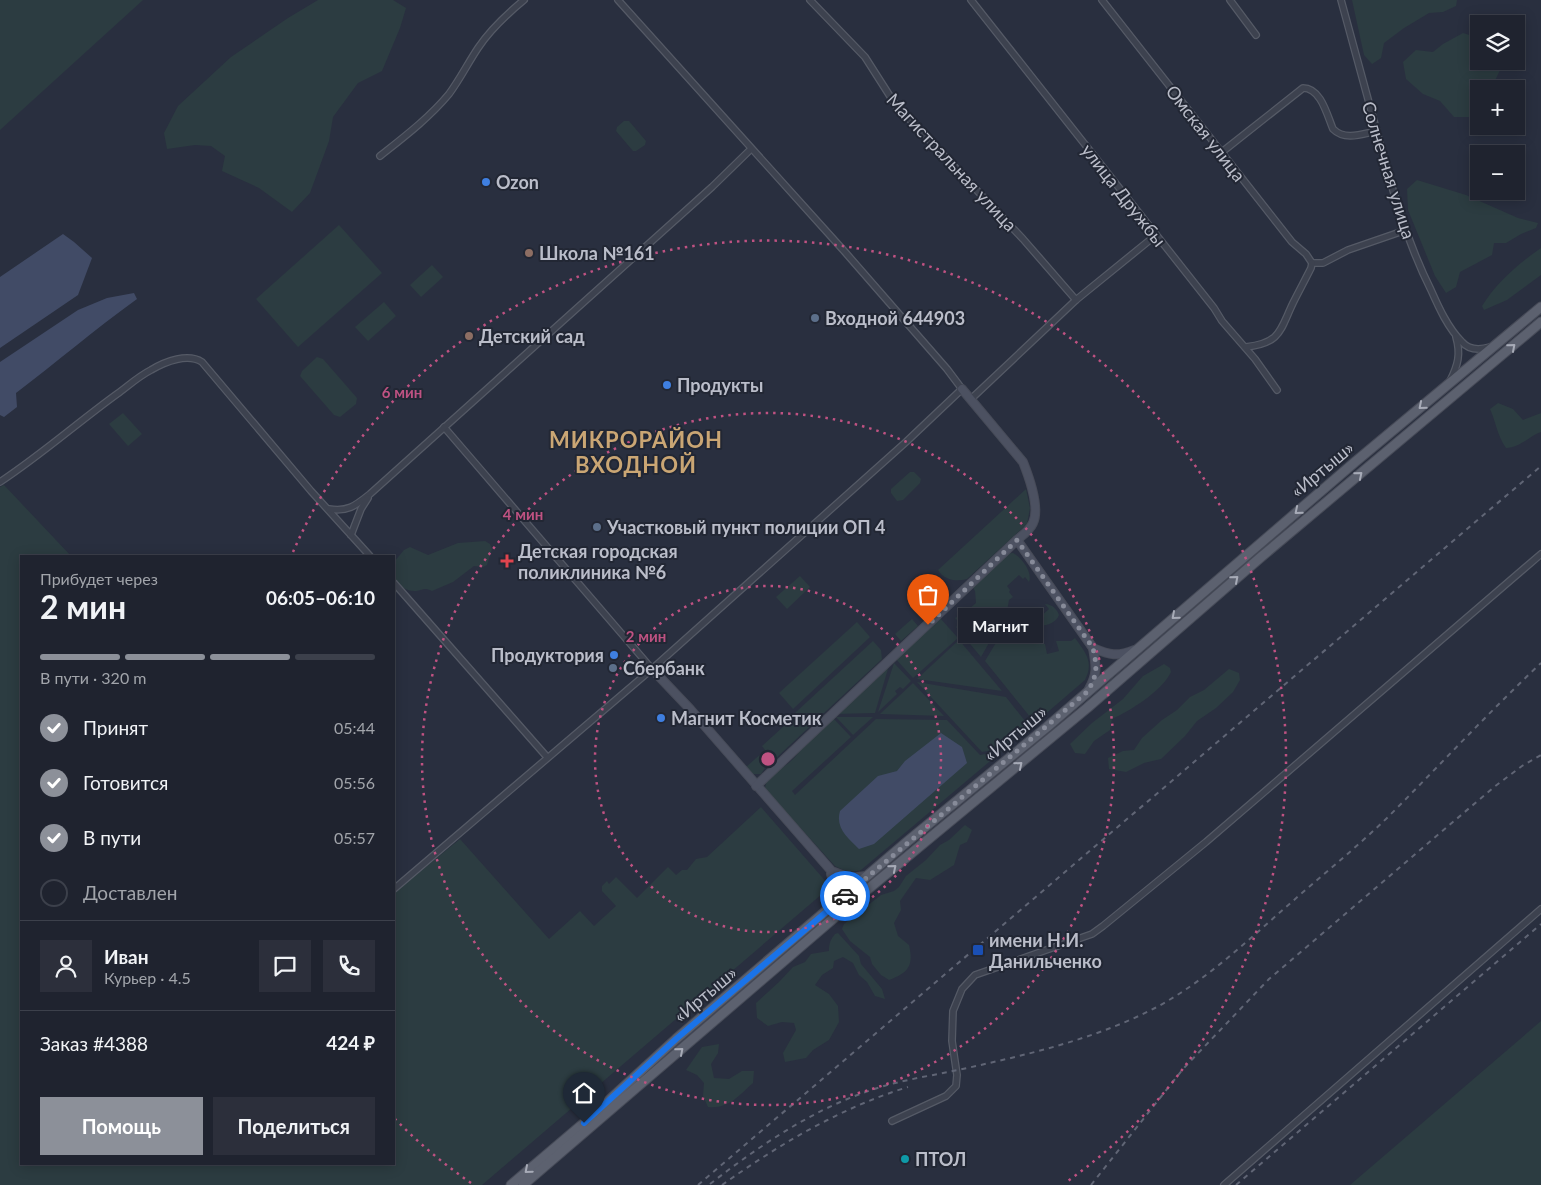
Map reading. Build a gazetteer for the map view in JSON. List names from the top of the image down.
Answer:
{
  "streets": {
    "main road": ["«Иртыш»"],
    "street": [
      "Омская улица",
      "Магистральная улица",
      "Солнечная улица",
      "улица Дружбы"
    ]
  },
  "districts": ["МИКРОРАЙОН ВХОДНОЙ"],
  "places": {
    "other": [
      "Ozon",
      "Школа №161",
      "Входной 644903",
      "Детский сад",
      "Продукты",
      "Участковый пункт полиции ОП 4",
      "Магнит",
      "Продуктория",
      "Сбербанк",
      "Магнит Косметик",
      "ПТОЛ"
    ],
    "health": ["Детская городская поликлиника №6"],
    "transit": ["имени Н.И. Данильченко"]
  },
  "page": {
    "map_buttons": ["+", "−"],
    "heading": ["2 мин", "Прибудет через", "06:05–06:10"],
    "panel": [
      "Иван",
      "Курьер · 4.5",
      "Заказ #4388",
      "424 ₽"
    ],
    "bubble": "Магнит",
    "bar": "В пути · 320 m",
    "list": [
      ["Принят", "05:44"],
      ["Готовится", "05:56"],
      ["В пути", "05:57"],
      "Доставлен"
    ],
    "buttons": ["Помощь", "Поделиться"]
  },
  "rings": ["6 мин", "4 мин", "2 мин"]
}
